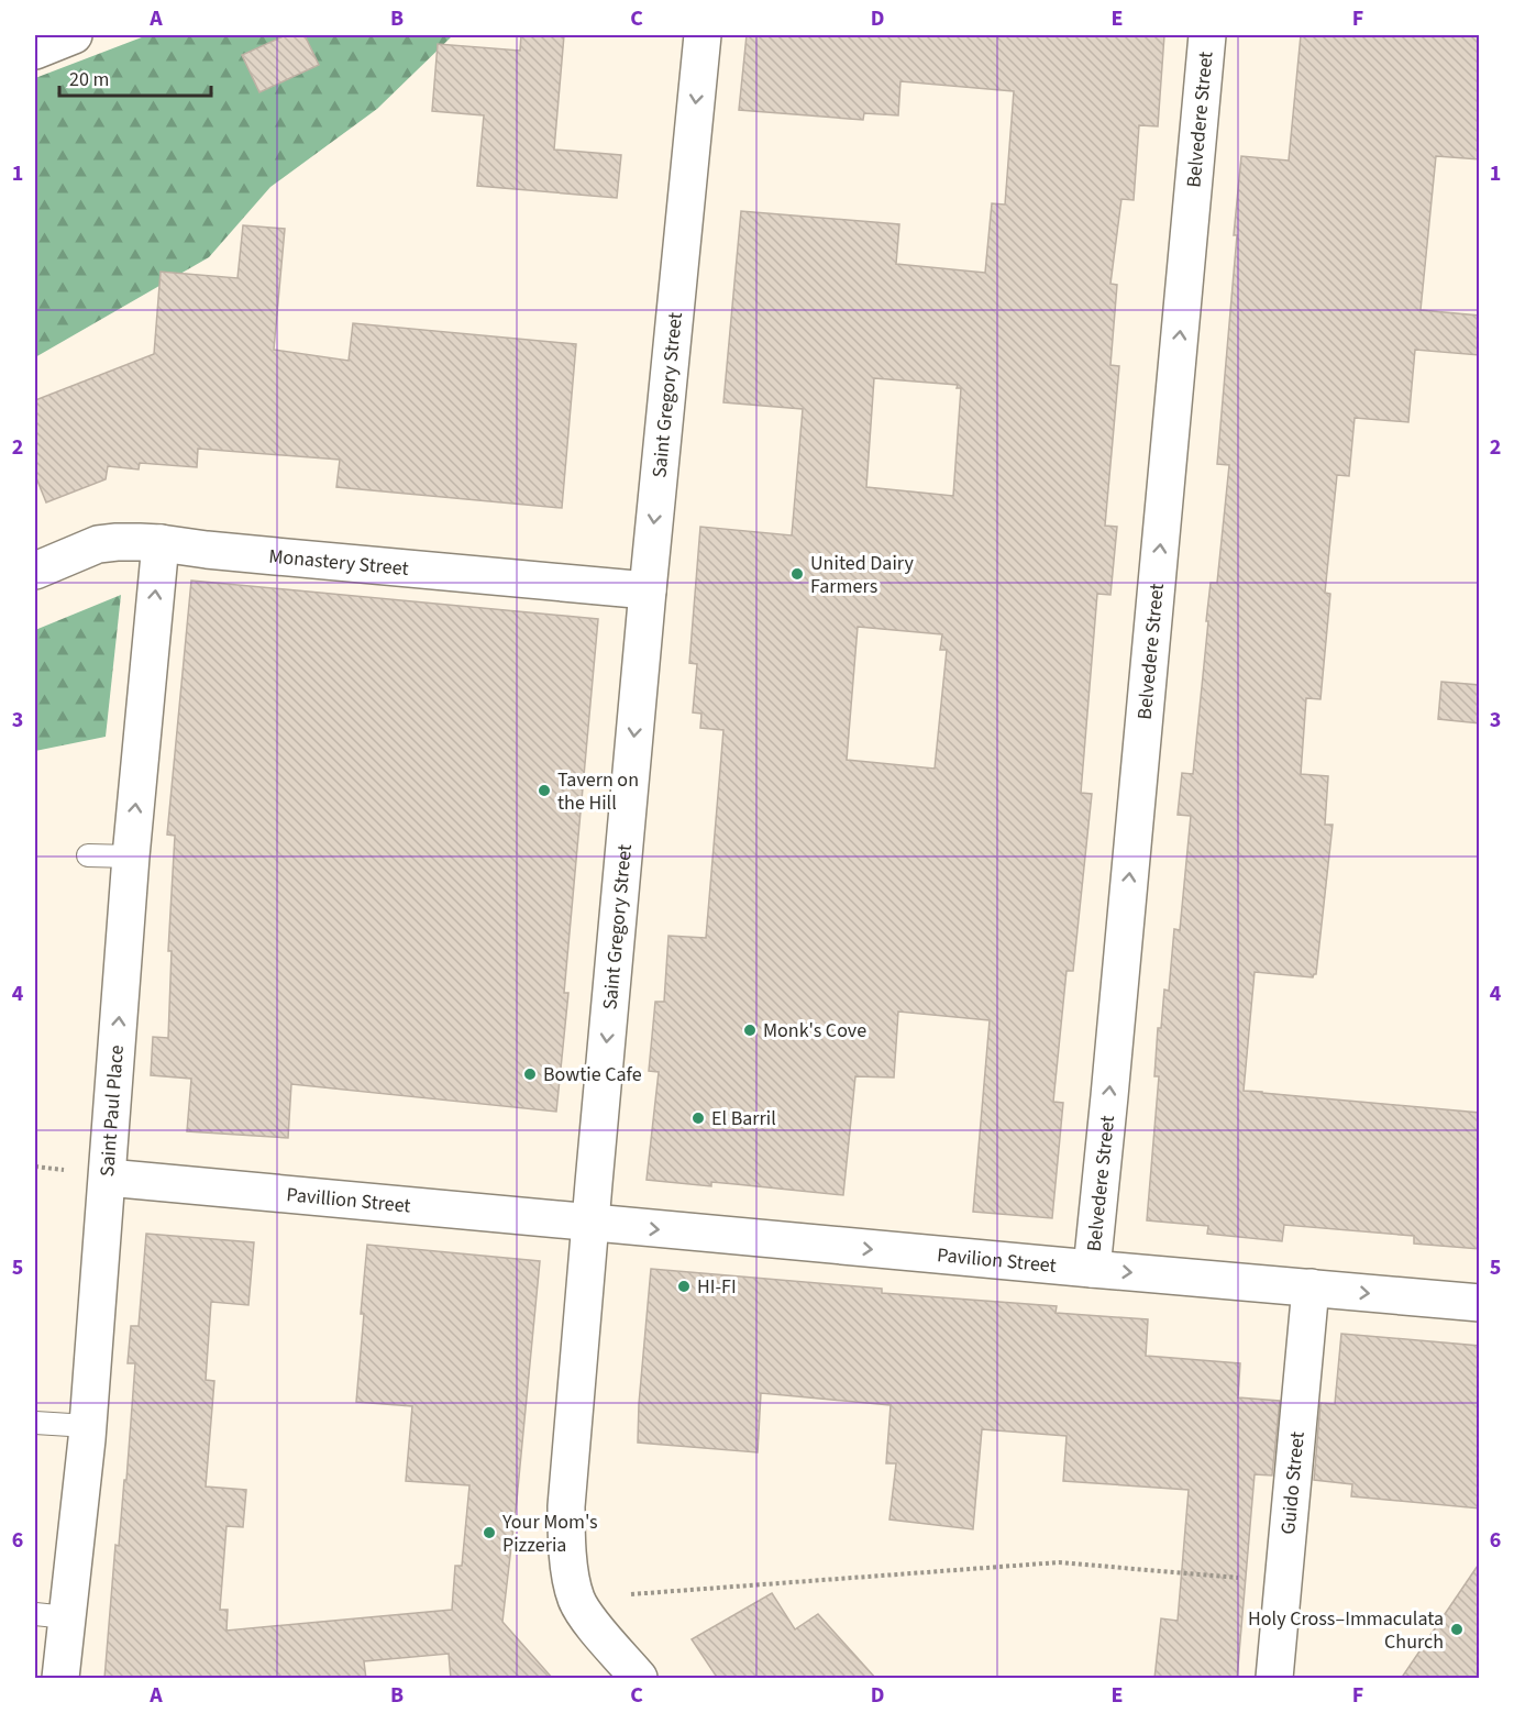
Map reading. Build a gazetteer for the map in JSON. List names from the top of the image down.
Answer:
{
  "streets": {
    "street": [
      "Belvedere Street",
      "Saint Gregory Street",
      "Monastery Street",
      "Saint Paul Place",
      "Pavillion Street",
      "Pavilion Street",
      "Guido Street"
    ]
  },
  "crossings": [
    ["Belvedere Street", "Pavilion Street"],
    ["Saint Gregory Street", "Monastery Street"],
    ["Saint Gregory Street", "Pavillion Street"],
    ["Saint Gregory Street", "Pavilion Street"],
    ["Monastery Street", "Saint Paul Place"],
    ["Saint Paul Place", "Pavillion Street"],
    ["Pavillion Street", "Pavilion Street"],
    ["Pavilion Street", "Guido Street"]
  ],
  "one_way": [
    "Belvedere Street",
    "Saint Gregory Street",
    "Saint Paul Place",
    "Pavilion Street"
  ],
  "places": [
    "United Dairy Farmers",
    "Tavern on the Hill",
    "Monk's Cove",
    "Bowtie Cafe",
    "El Barril",
    "HI-FI",
    "Your Mom's Pizzeria",
    "Holy Cross–Immaculata Church"
  ],
  "scale_bar": "20 m",
  "grid": {
    "columns": [
      "A",
      "B",
      "C",
      "D",
      "E",
      "F"
    ],
    "rows": [
      "1",
      "2",
      "3",
      "4",
      "5",
      "6"
    ]
  }
}
